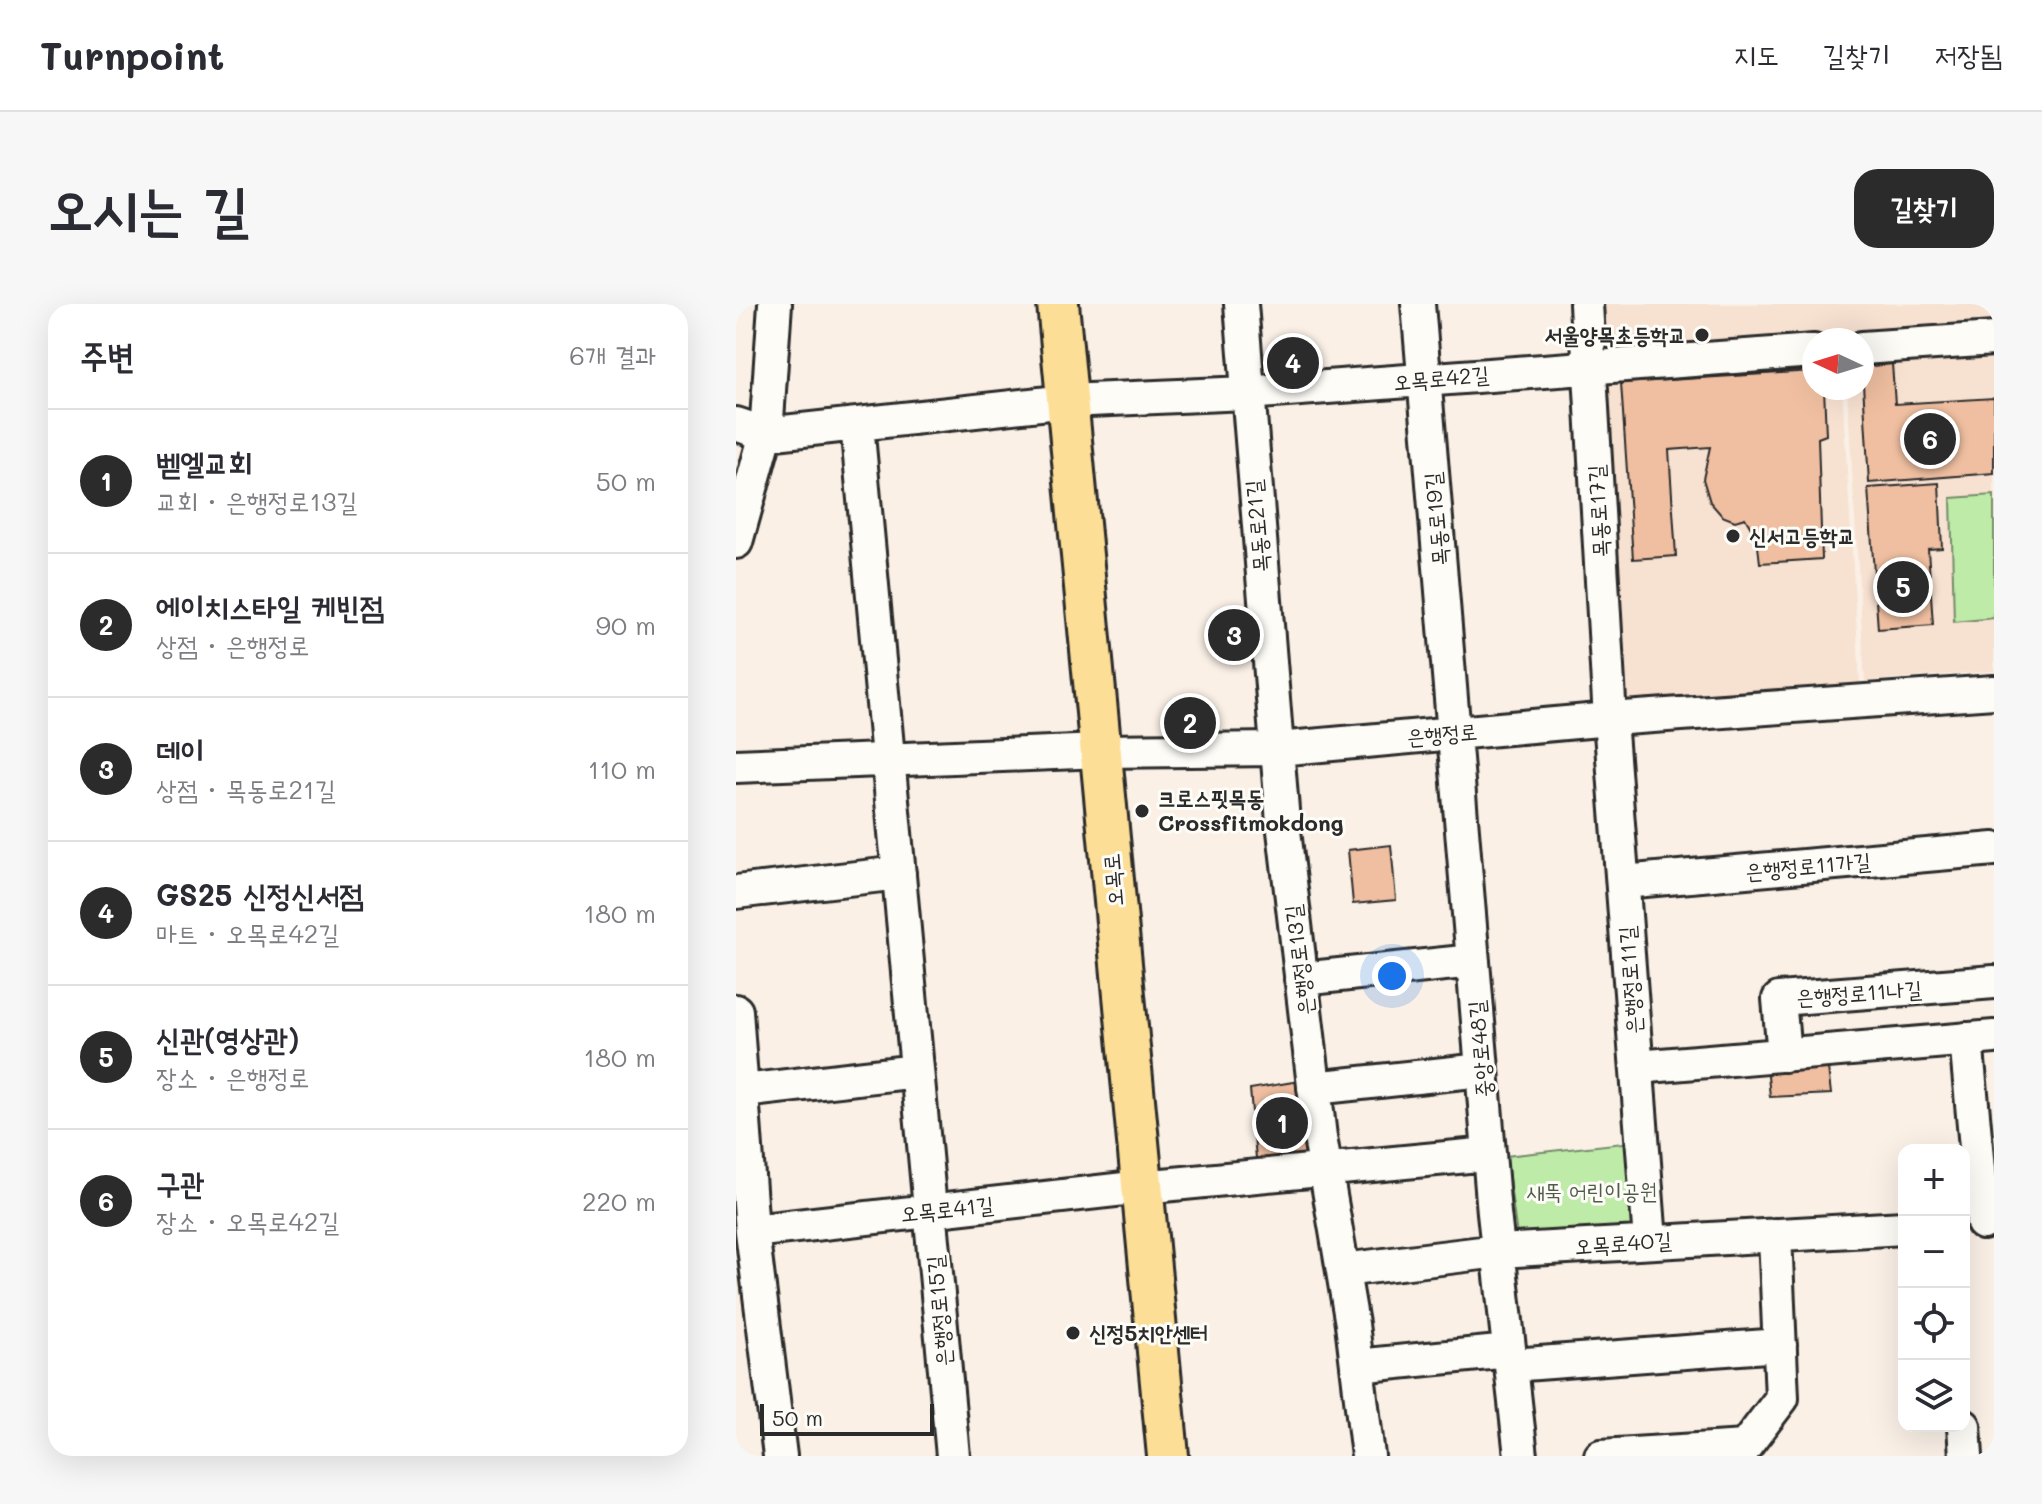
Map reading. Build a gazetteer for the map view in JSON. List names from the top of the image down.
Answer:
{
  "streets": {
    "main road": ["오목로"],
    "street": [
      "오목로42길",
      "목동로17길",
      "목동로19길",
      "목동로21길",
      "은행정로",
      "은행정로11가길",
      "은행정로13길",
      "은행정로11길",
      "은행정로11나길",
      "중앙로48길",
      "오목로41길",
      "오목로40길",
      "은행정로15길"
    ]
  },
  "crossings": [
    ["오목로42길", "목동로17길"],
    ["오목로42길", "목동로19길"],
    ["오목로42길", "목동로21길"],
    ["오목로42길", "오목로"],
    ["목동로17길", "은행정로"],
    ["목동로17길", "은행정로11길"],
    ["목동로19길", "은행정로"],
    ["목동로19길", "중앙로48길"],
    ["목동로21길", "은행정로"],
    ["목동로21길", "은행정로13길"],
    ["은행정로", "오목로"],
    ["은행정로", "은행정로13길"],
    ["은행정로", "은행정로11길"],
    ["은행정로", "중앙로48길"],
    ["은행정로", "은행정로15길"],
    ["은행정로11가길", "은행정로11길"],
    ["오목로", "오목로41길"],
    ["은행정로13길", "오목로41길"],
    ["은행정로13길", "오목로40길"],
    ["은행정로11길", "오목로40길"],
    ["중앙로48길", "오목로40길"],
    ["오목로41길", "은행정로15길"]
  ],
  "parks": ["새뚝 어린이공원"],
  "places": [
    "서울양목초등학교",
    "신서고등학교",
    "크로스핏목동 Crossfitmokdong",
    "신정5치안센터"
  ],
  "scale_bar": "50 m",
  "north": "left",
  "page": {
    "header": "Turnpoint",
    "nav": ["지도", "길찾기", "저장됨"],
    "buttons": "길찾기",
    "title": "오시는 길",
    "heading": ["주변", "6개 결과"],
    "pins": [
      "4",
      "6",
      "5",
      "3",
      "2",
      "1"
    ],
    "list": [
      {
        "mark": "1",
        "name": "벧엘교회",
        "note": "교회 · 은행정로13길",
        "value": "50 m"
      },
      {
        "mark": "2",
        "name": "에이치스타일 케빈점",
        "note": "상점 · 은행정로",
        "value": "90 m"
      },
      {
        "mark": "3",
        "name": "데이",
        "note": "상점 · 목동로21길",
        "value": "110 m"
      },
      {
        "mark": "4",
        "name": "GS25 신정신서점",
        "note": "마트 · 오목로42길",
        "value": "180 m"
      },
      {
        "mark": "5",
        "name": "신관(영상관)",
        "note": "장소 · 은행정로",
        "value": "180 m"
      },
      {
        "mark": "6",
        "name": "구관",
        "note": "장소 · 오목로42길",
        "value": "220 m"
      }
    ],
    "map_buttons": ["+", "−"],
    "scale": "50 m"
  }
}
